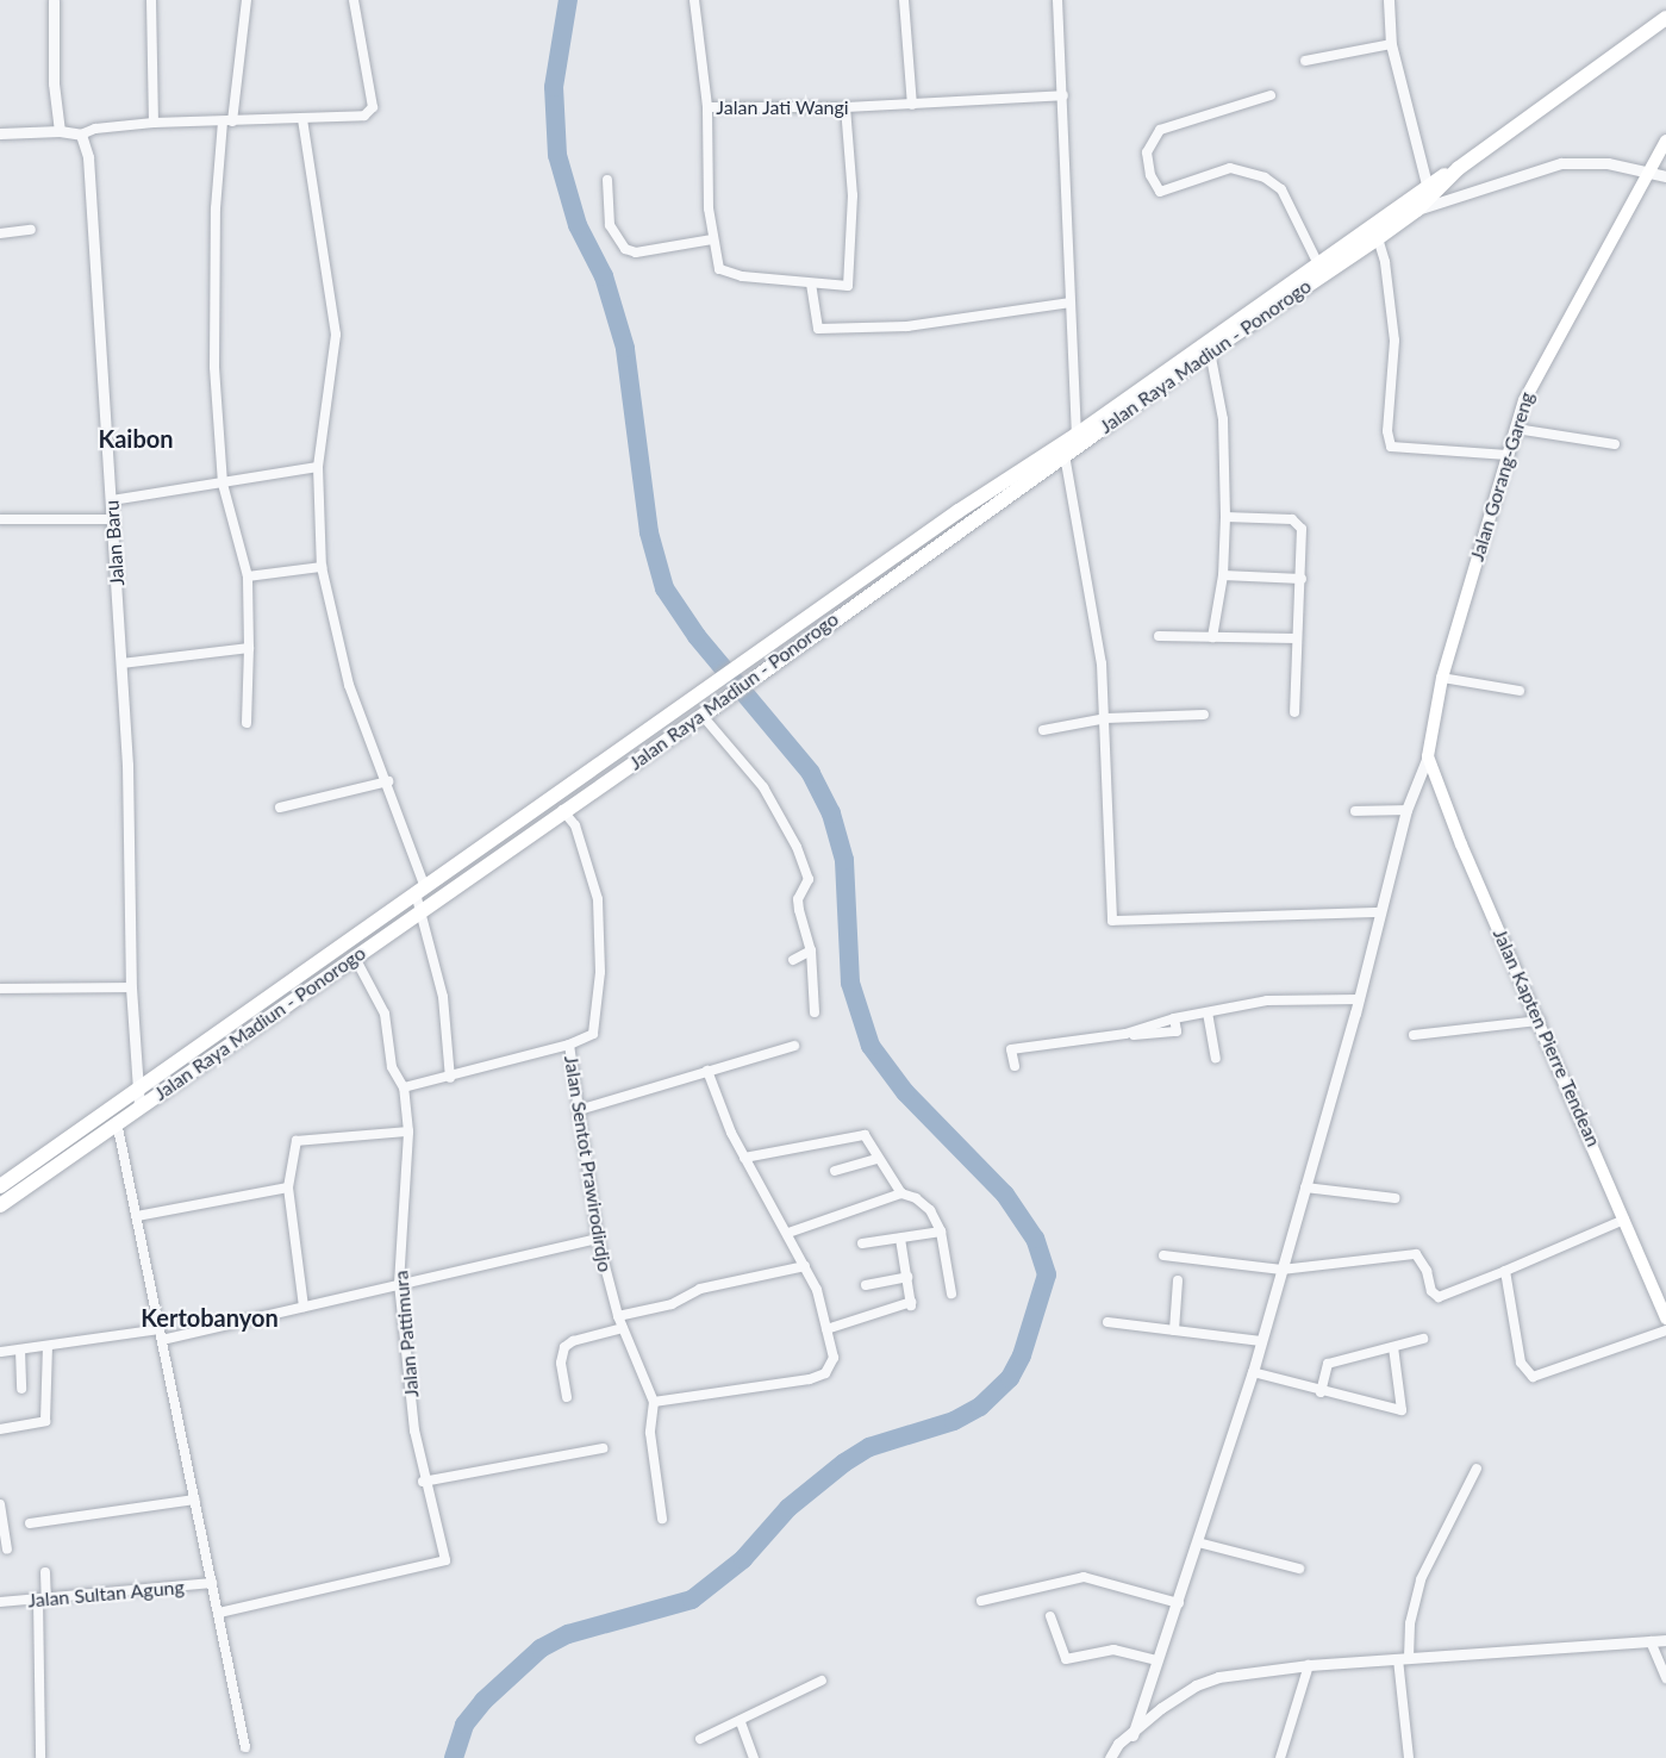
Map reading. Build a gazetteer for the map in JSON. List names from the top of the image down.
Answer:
{
  "streets": {
    "highway": ["Jalan Raya Madiun - Ponorogo"],
    "main road": ["Jalan Gorang-Gareng", "Jalan Kapten Pierre Tendean"],
    "street": [
      "Jalan Jati Wangi",
      "Jalan Baru",
      "Jalan Sentot Prawirodirdjo",
      "Jalan Pattimura",
      "Jalan Sultan Agung"
    ]
  },
  "crossings": [
    ["Jalan Raya Madiun - Ponorogo", "Jalan Baru"],
    ["Jalan Raya Madiun - Ponorogo", "Jalan Pattimura"],
    ["Jalan Gorang-Gareng", "Jalan Kapten Pierre Tendean"]
  ],
  "districts": ["Kaibon", "Kertobanyon"]
}
